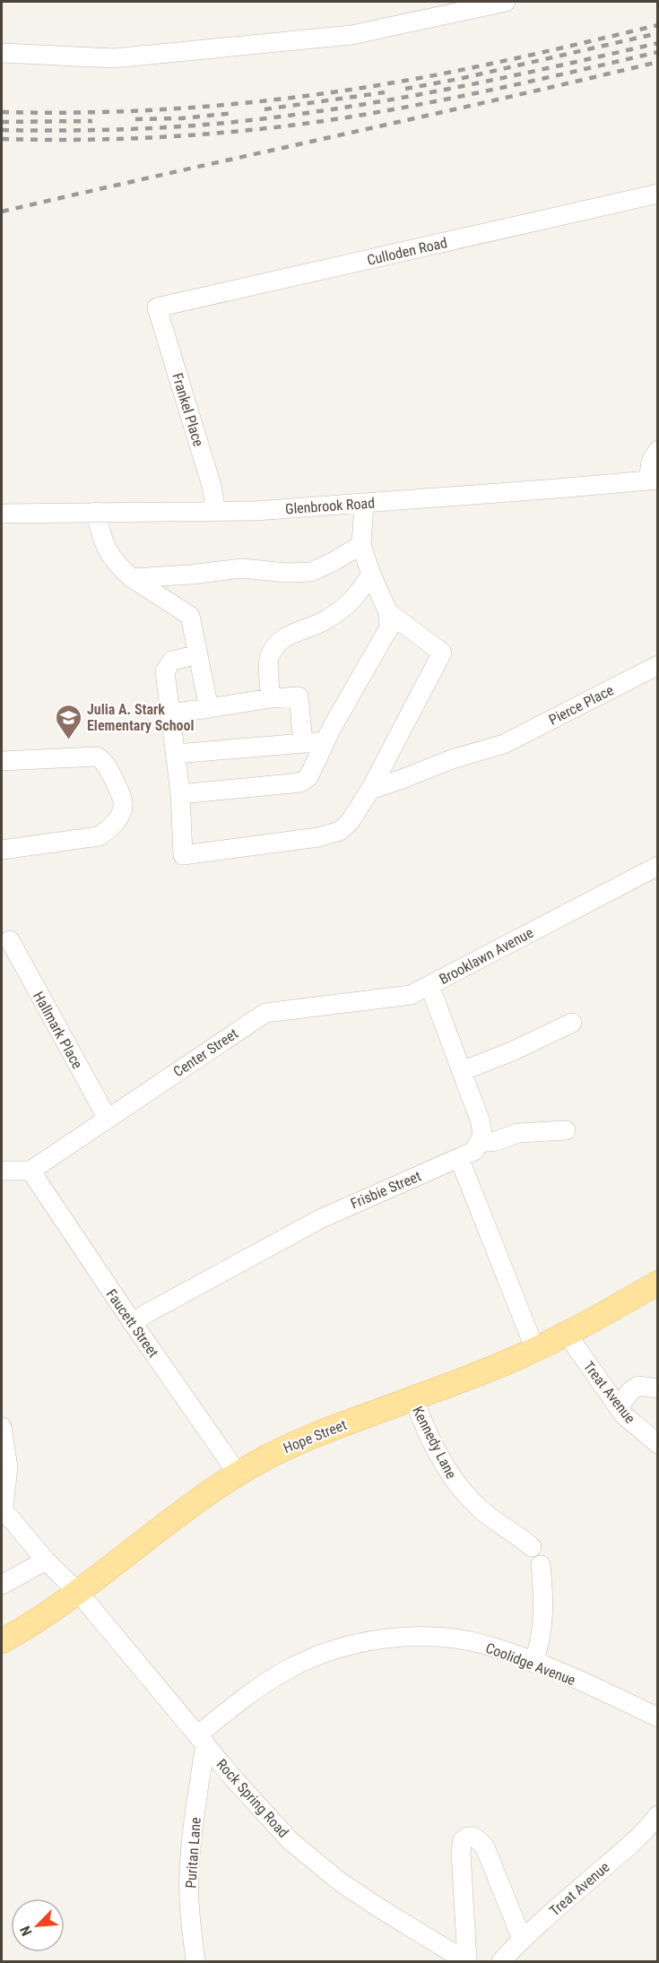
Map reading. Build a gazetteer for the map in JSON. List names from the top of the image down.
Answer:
{
  "streets": {
    "main road": ["Hope Street"],
    "street": [
      "Culloden Road",
      "Frankel Place",
      "Glenbrook Road",
      "Pierce Place",
      "Brooklawn Avenue",
      "Hallmark Place",
      "Center Street",
      "Frisbie Street",
      "Faucett Street",
      "Treat Avenue",
      "Kennedy Lane",
      "Coolidge Avenue",
      "Rock Spring Road",
      "Puritan Lane"
    ]
  },
  "crossings": [
    ["Culloden Road", "Frankel Place"],
    ["Frankel Place", "Glenbrook Road"],
    ["Brooklawn Avenue", "Center Street"],
    ["Hallmark Place", "Center Street"],
    ["Center Street", "Faucett Street"],
    ["Frisbie Street", "Faucett Street"],
    ["Faucett Street", "Hope Street"],
    ["Treat Avenue", "Hope Street"],
    ["Hope Street", "Kennedy Lane"],
    ["Hope Street", "Rock Spring Road"],
    ["Coolidge Avenue", "Rock Spring Road"],
    ["Coolidge Avenue", "Puritan Lane"],
    ["Rock Spring Road", "Puritan Lane"]
  ],
  "places": {
    "school or university": ["Julia A. Stark Elementary School"]
  },
  "north": "bottom left"
}
